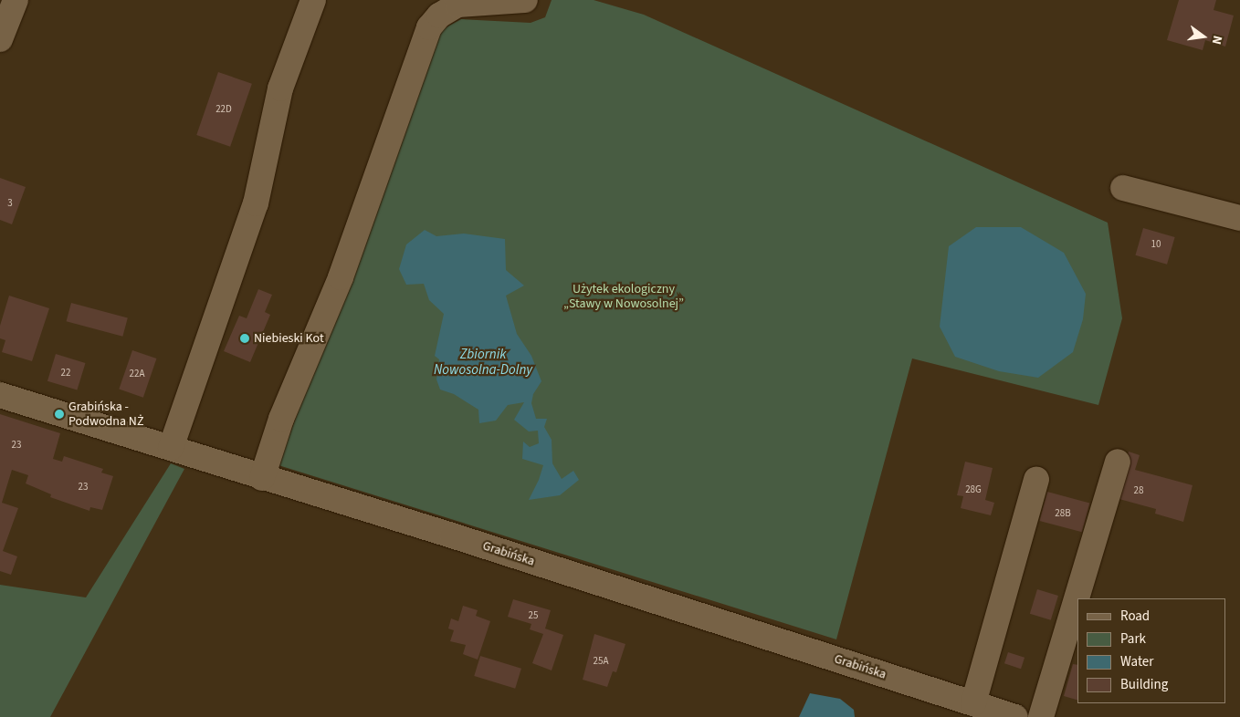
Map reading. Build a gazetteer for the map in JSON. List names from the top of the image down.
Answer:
{
  "streets": {
    "street": ["Grabińska"]
  },
  "water": ["Zbiornik Nowosolna-Dolny"],
  "parks": ["Użytek ekologiczny „Stawy w Nowosolnej”"],
  "places": ["Niebieski Kot", "Grabińska - Podwodna NŻ"],
  "house_numbers": [
    "22D",
    "3",
    "10",
    "22",
    "22A",
    "23",
    "23",
    "28G",
    "28",
    "28B",
    "25",
    "25A"
  ],
  "legend": [
    "Road",
    "Park",
    "Water",
    "Building"
  ],
  "north": "right"
}
